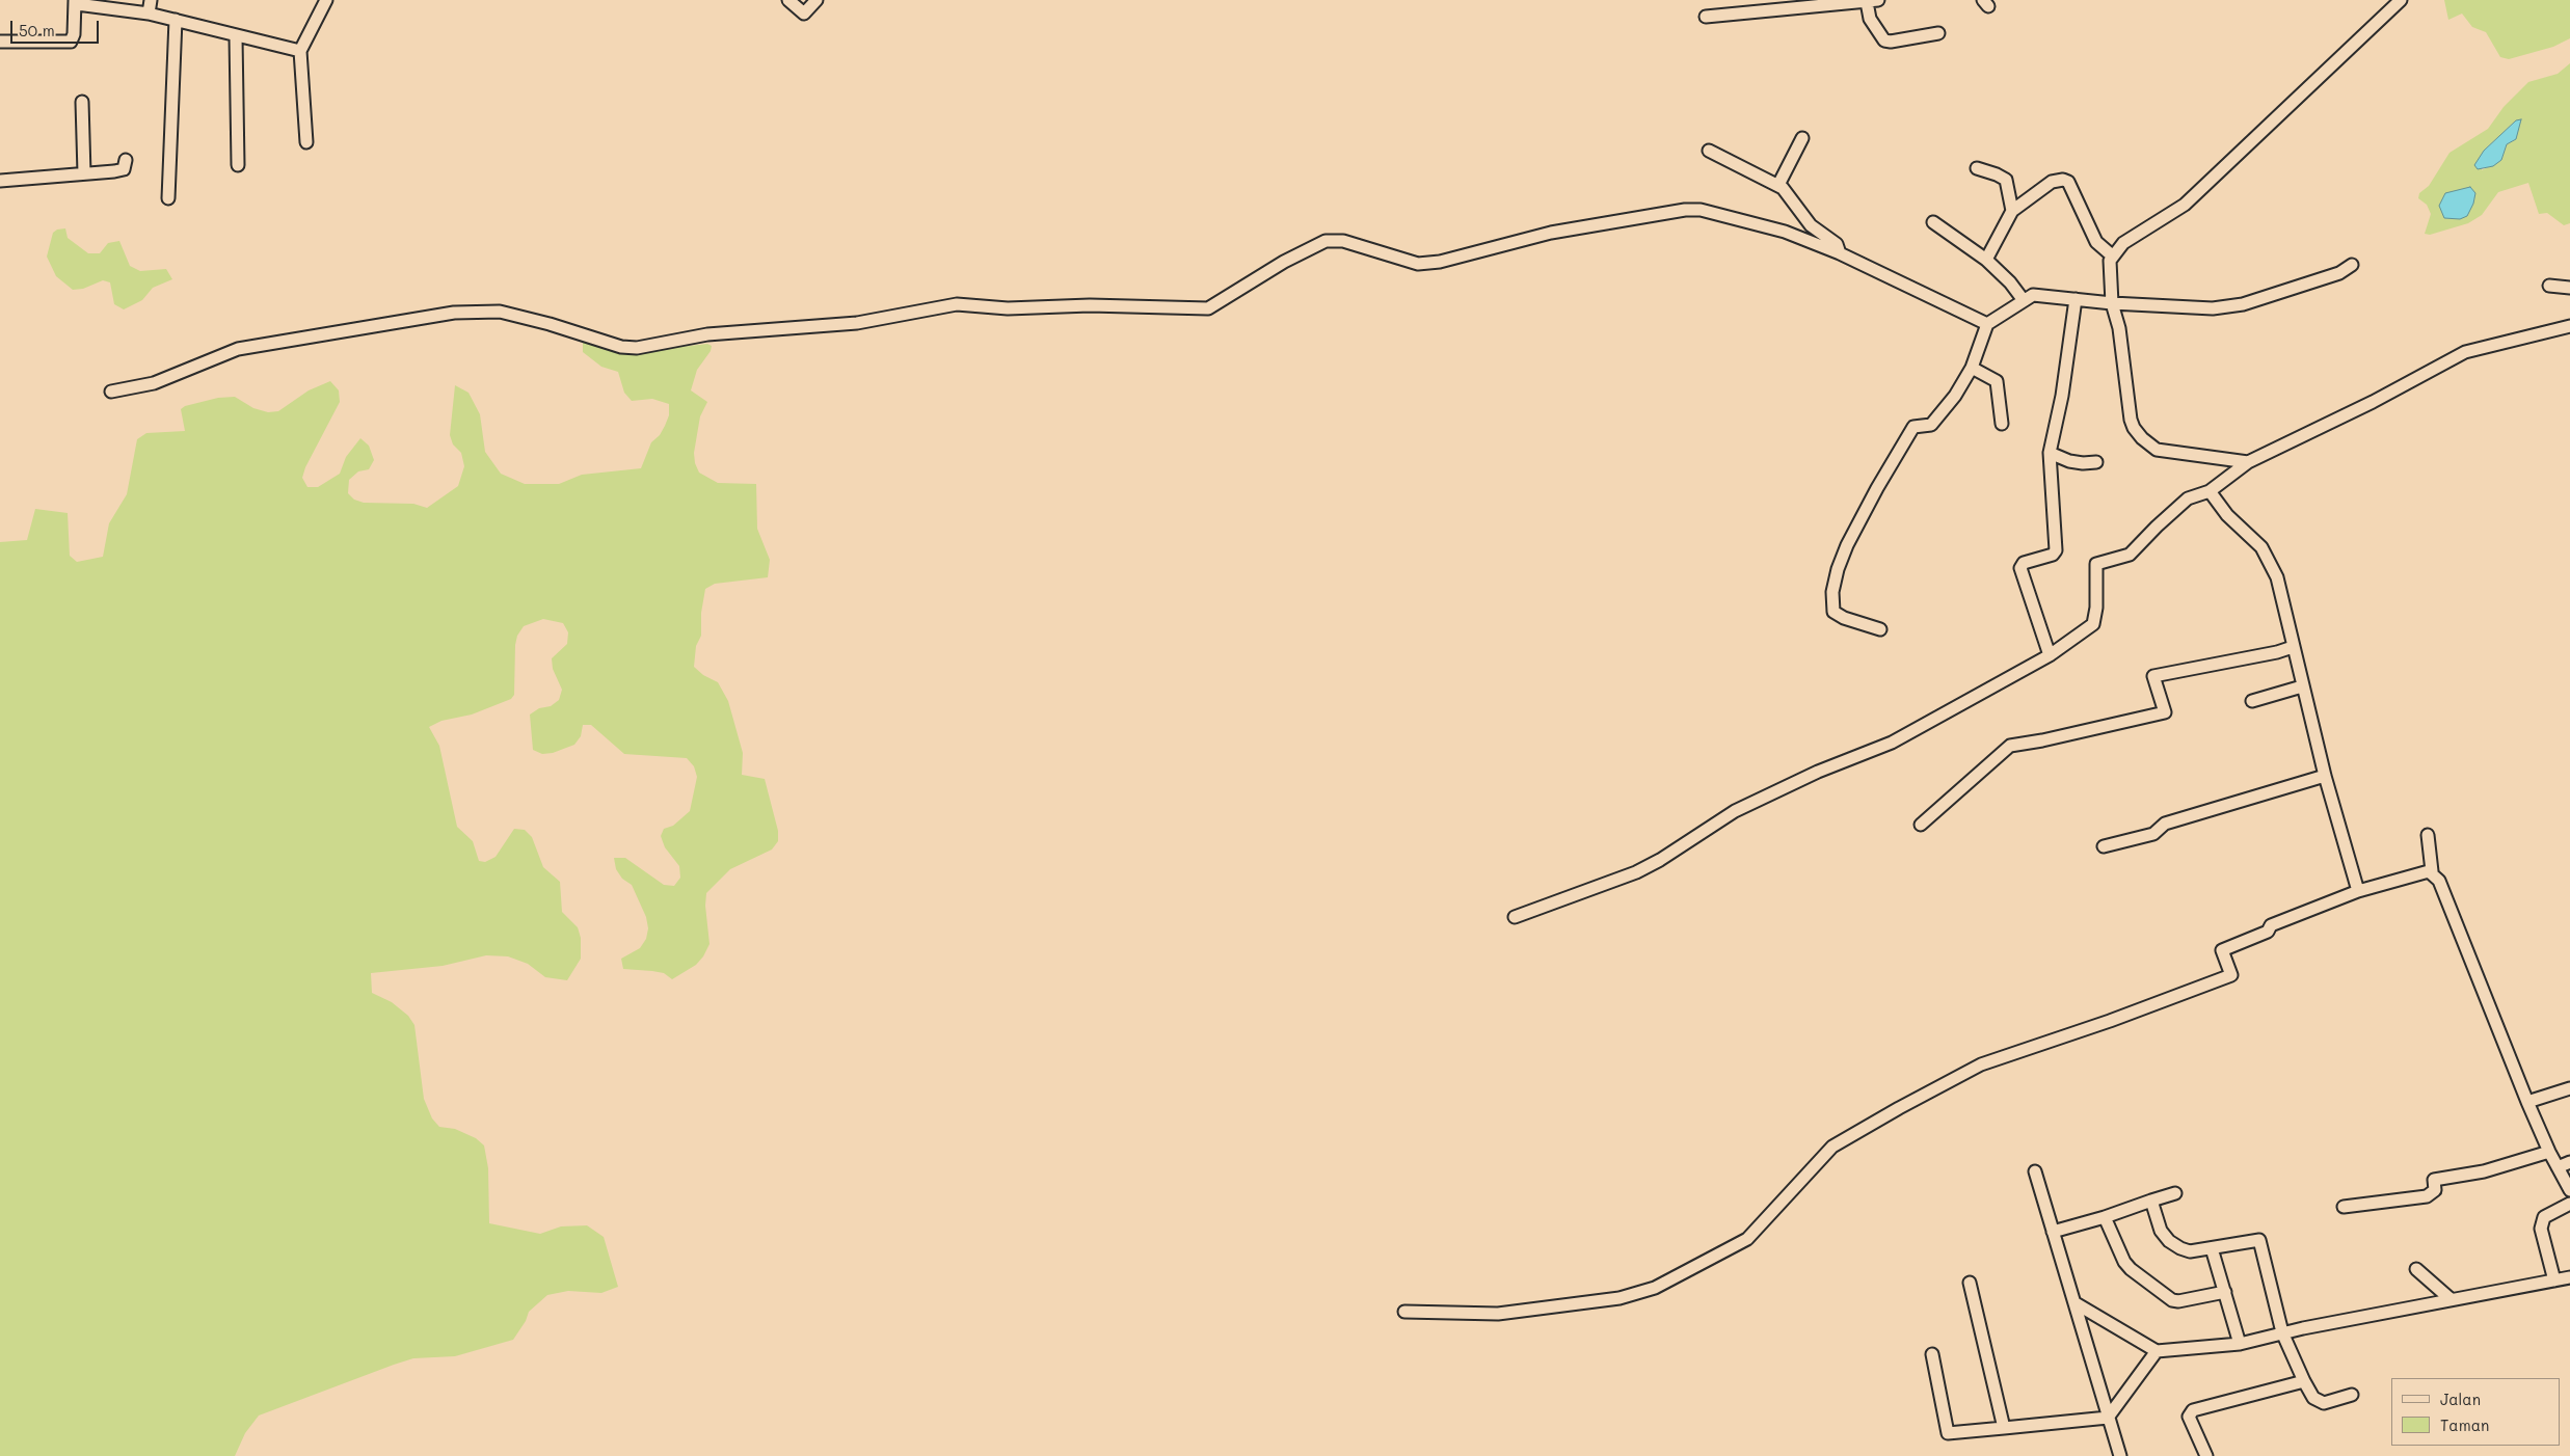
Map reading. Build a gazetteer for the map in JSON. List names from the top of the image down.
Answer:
{
  "legend": ["Jalan", "Taman"],
  "scale_bar": "50 m"
}
